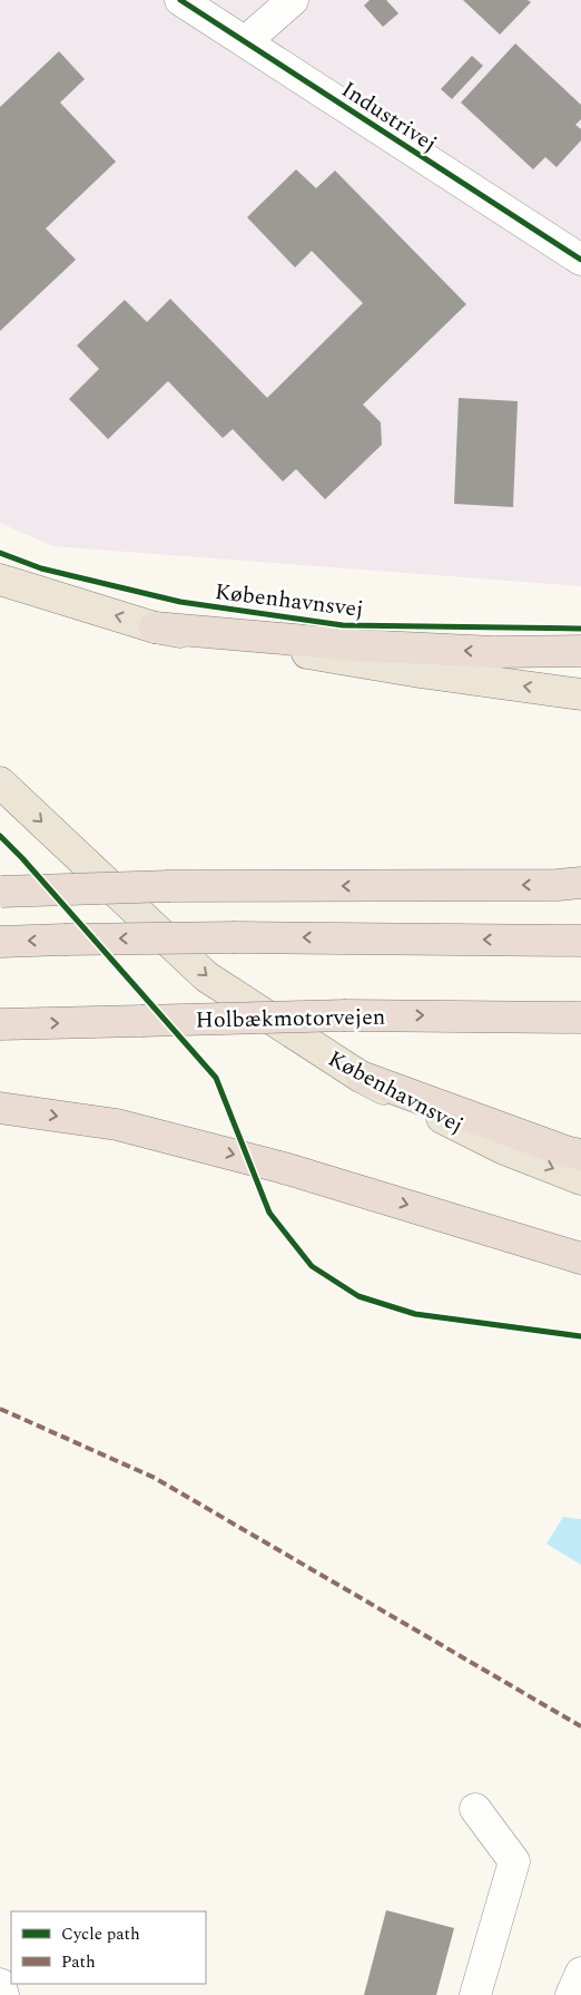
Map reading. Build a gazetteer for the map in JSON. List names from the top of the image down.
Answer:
{
  "streets": {
    "highway": ["Holbækmotorvejen"],
    "main road": ["Københavnsvej"],
    "street": ["Industrivej"]
  },
  "legend": ["Cycle path", "Path"]
}
